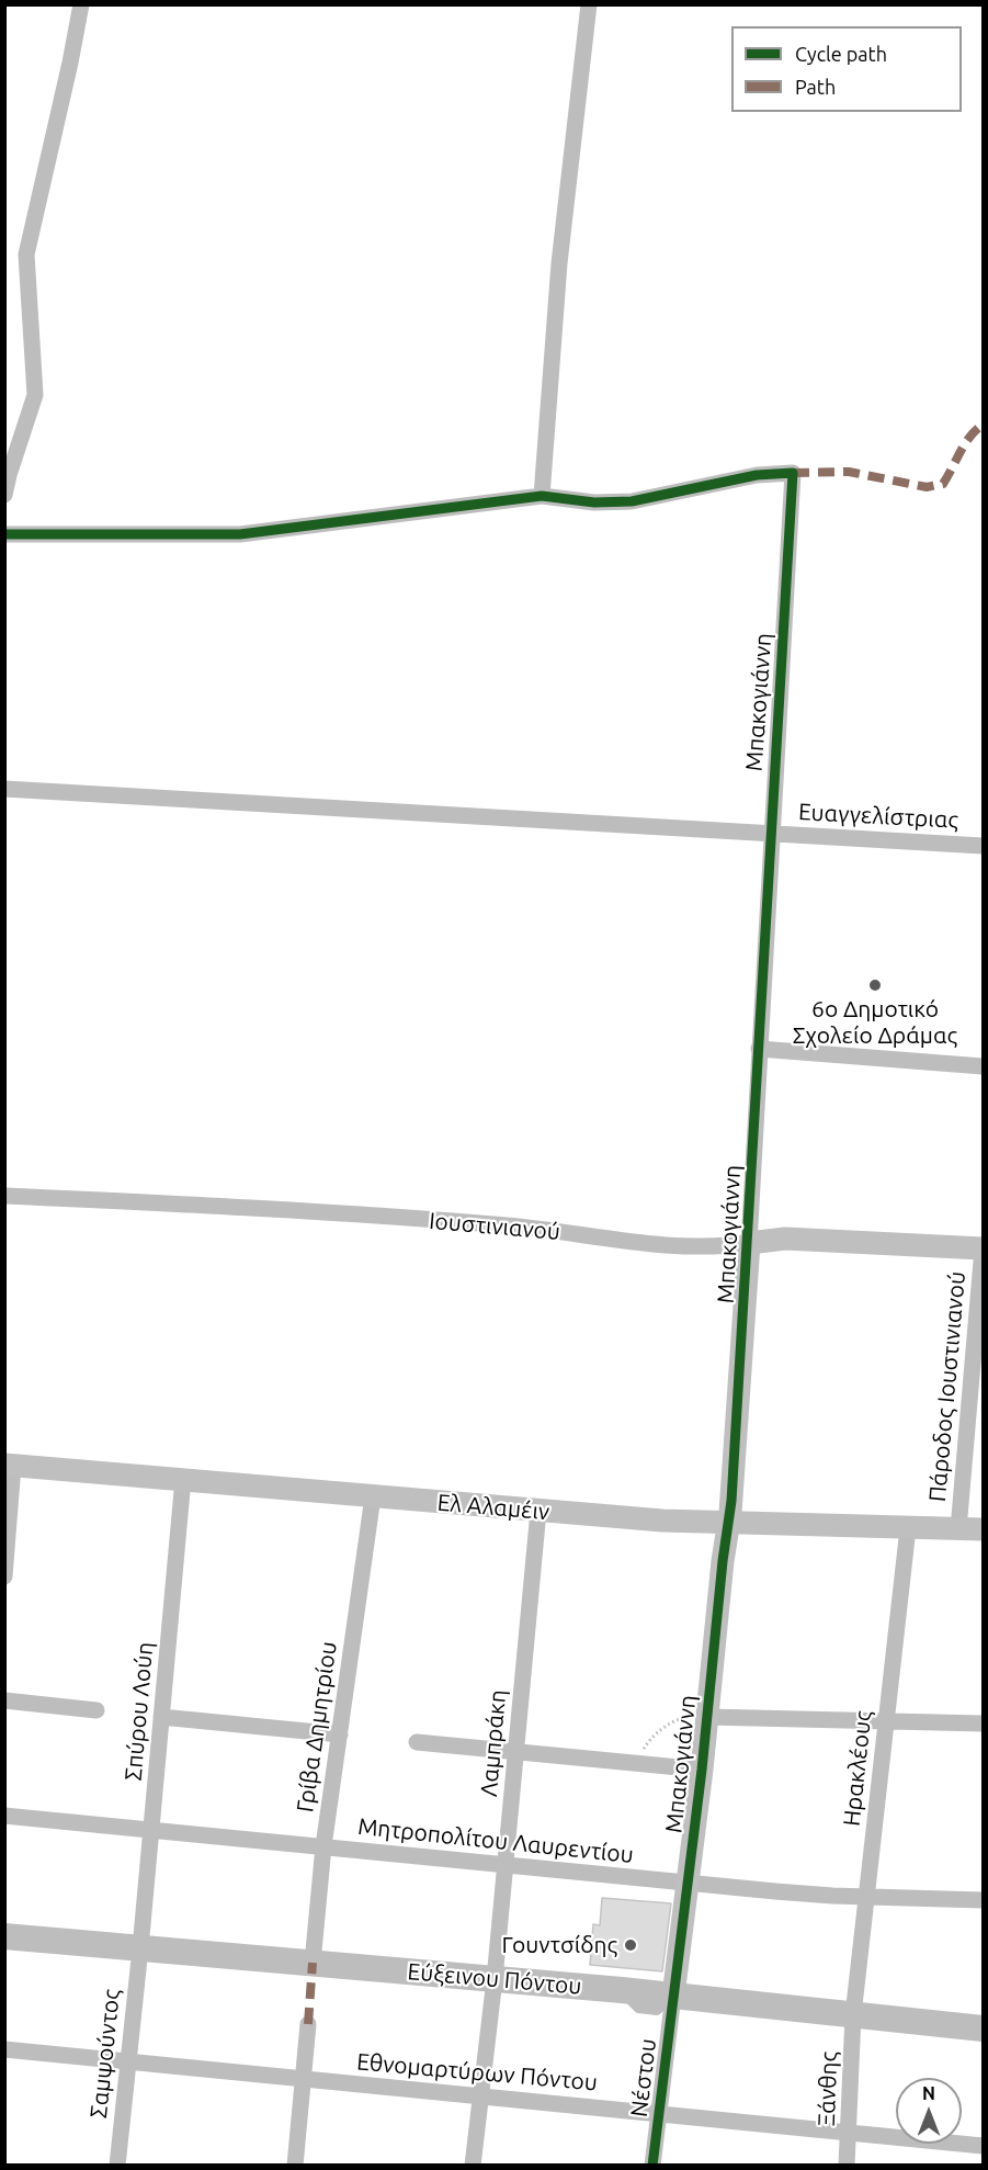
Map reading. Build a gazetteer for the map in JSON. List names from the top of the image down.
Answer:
{
  "streets": {
    "main road": ["Εύξεινου Πόντου"],
    "street": [
      "Μπακογιάννη",
      "Ευαγγελίστριας",
      "Ιουστινιανού",
      "Πάροδος Ιουστινιανού",
      "Ελ Αλαμέιν",
      "Σπύρου Λούη",
      "Γρίβα Δημητρίου",
      "Λαμπράκη",
      "Ηρακλέους",
      "Μητροπολίτου Λαυρεντίου",
      "Σαμψούντος",
      "Εθνομαρτύρων Πόντου",
      "Νέστου",
      "Ξάνθης"
    ]
  },
  "crossings": [
    ["Μπακογιάννη", "Ευαγγελίστριας"],
    ["Μπακογιάννη", "Ιουστινιανού"],
    ["Μπακογιάννη", "Ελ Αλαμέιν"],
    ["Μπακογιάννη", "Μητροπολίτου Λαυρεντίου"],
    ["Μπακογιάννη", "Εύξεινου Πόντου"],
    ["Μπακογιάννη", "Νέστου"],
    ["Ιουστινιανού", "Πάροδος Ιουστινιανού"],
    ["Πάροδος Ιουστινιανού", "Ελ Αλαμέιν"],
    ["Ελ Αλαμέιν", "Σπύρου Λούη"],
    ["Ελ Αλαμέιν", "Γρίβα Δημητρίου"],
    ["Ελ Αλαμέιν", "Λαμπράκη"],
    ["Ελ Αλαμέιν", "Ηρακλέους"],
    ["Σπύρου Λούη", "Μητροπολίτου Λαυρεντίου"],
    ["Σπύρου Λούη", "Εύξεινου Πόντου"],
    ["Σπύρου Λούη", "Σαμψούντος"],
    ["Γρίβα Δημητρίου", "Μητροπολίτου Λαυρεντίου"],
    ["Γρίβα Δημητρίου", "Εύξεινου Πόντου"],
    ["Λαμπράκη", "Μητροπολίτου Λαυρεντίου"],
    ["Λαμπράκη", "Εύξεινου Πόντου"],
    ["Λαμπράκη", "Εθνομαρτύρων Πόντου"],
    ["Ηρακλέους", "Μητροπολίτου Λαυρεντίου"],
    ["Ηρακλέους", "Εύξεινου Πόντου"],
    ["Ηρακλέους", "Ξάνθης"],
    ["Εύξεινου Πόντου", "Σαμψούντος"],
    ["Εύξεινου Πόντου", "Νέστου"],
    ["Εύξεινου Πόντου", "Ξάνθης"],
    ["Σαμψούντος", "Εθνομαρτύρων Πόντου"],
    ["Εθνομαρτύρων Πόντου", "Νέστου"],
    ["Εθνομαρτύρων Πόντου", "Ξάνθης"]
  ],
  "places": ["6o Δημοτικό Σχολείο Δράμας", "Γουντσίδης"],
  "legend": ["Cycle path", "Path"],
  "north": "top"
}
